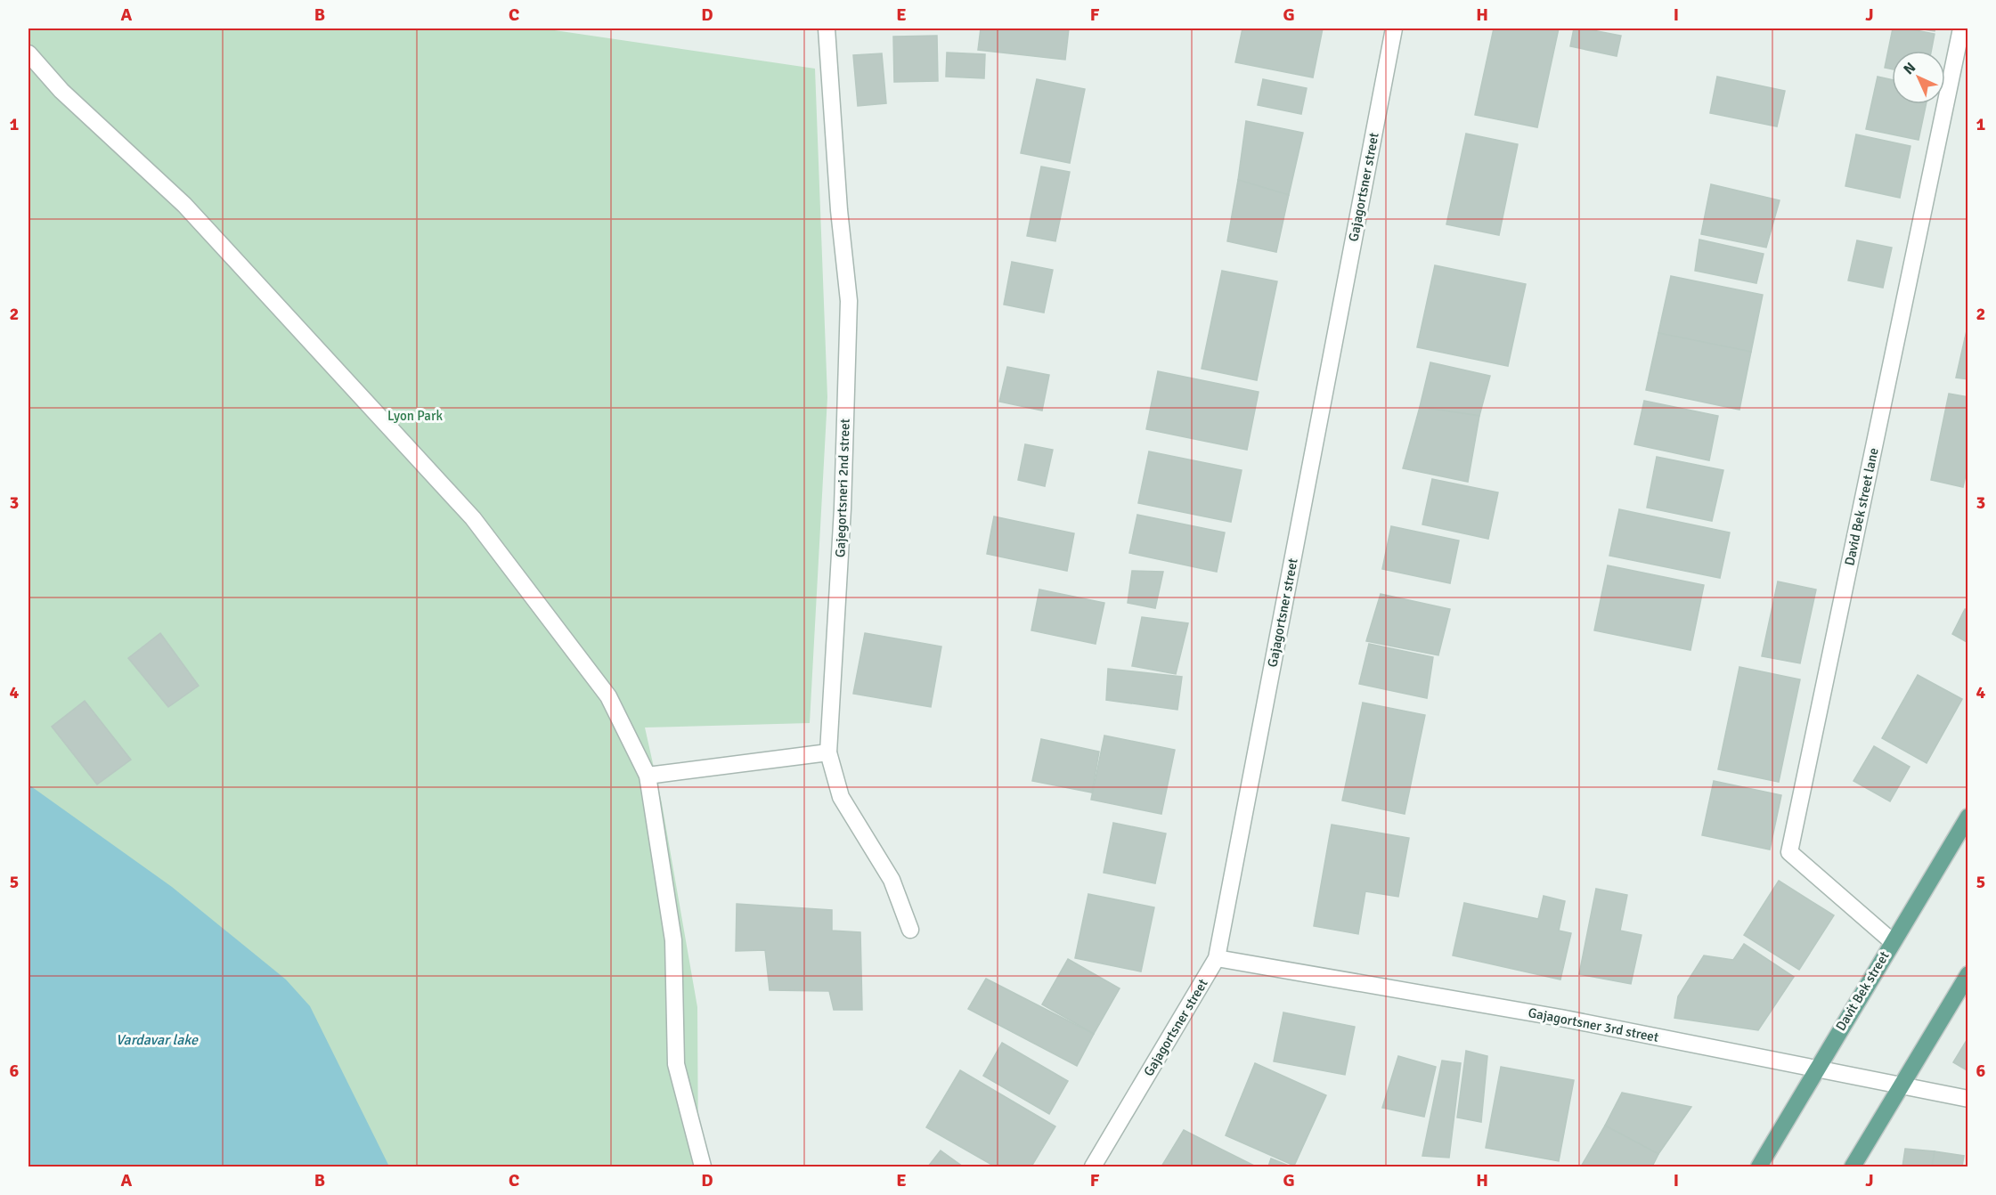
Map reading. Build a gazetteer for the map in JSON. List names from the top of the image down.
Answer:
{
  "streets": {
    "main road": ["Davit Bek street"],
    "street": [
      "Gajagortsner street",
      "Gajegortsneri 2nd street",
      "David Bek street lane",
      "Gajagortsner 3rd street"
    ]
  },
  "crossings": [
    ["Gajagortsner street", "Gajagortsner 3rd street"],
    ["David Bek street lane", "Davit Bek street"],
    ["Davit Bek street", "Gajagortsner 3rd street"]
  ],
  "water": ["Vardavar lake"],
  "parks": ["Lyon Park"],
  "north": "top left",
  "grid": {
    "columns": [
      "A",
      "B",
      "C",
      "D",
      "E",
      "F",
      "G",
      "H",
      "I",
      "J"
    ],
    "rows": [
      "1",
      "2",
      "3",
      "4",
      "5",
      "6"
    ]
  }
}
